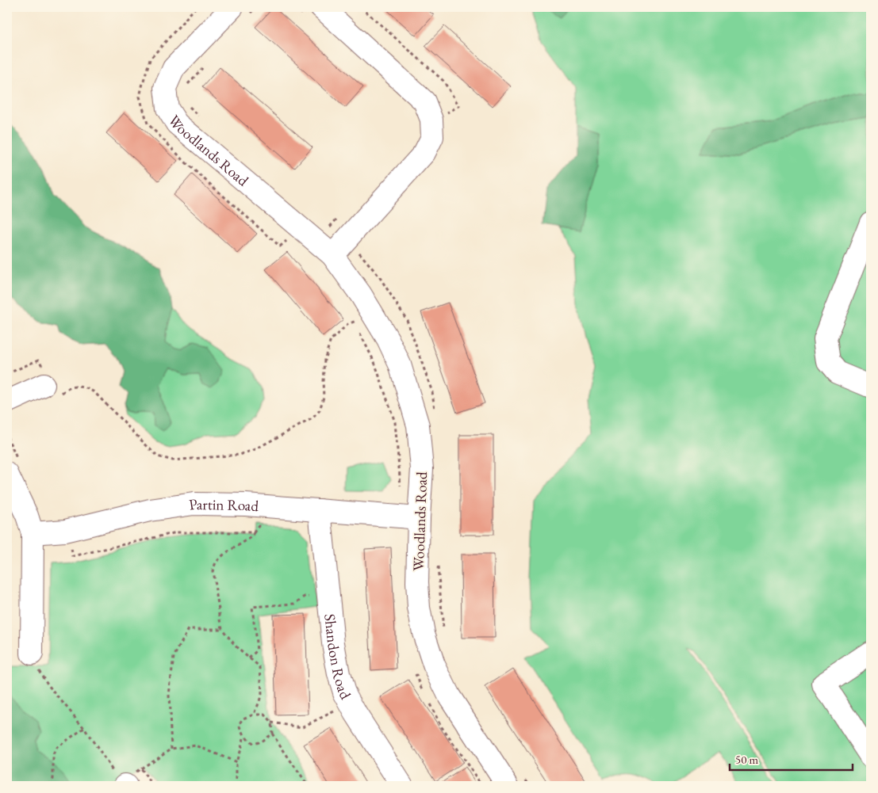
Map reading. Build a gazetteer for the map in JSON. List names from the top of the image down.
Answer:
{
  "streets": {
    "street": ["Woodlands Road", "Partin Road", "Shandon Road"]
  },
  "crossings": [
    ["Woodlands Road", "Partin Road"],
    ["Partin Road", "Shandon Road"]
  ],
  "scale_bar": "50 m"
}
